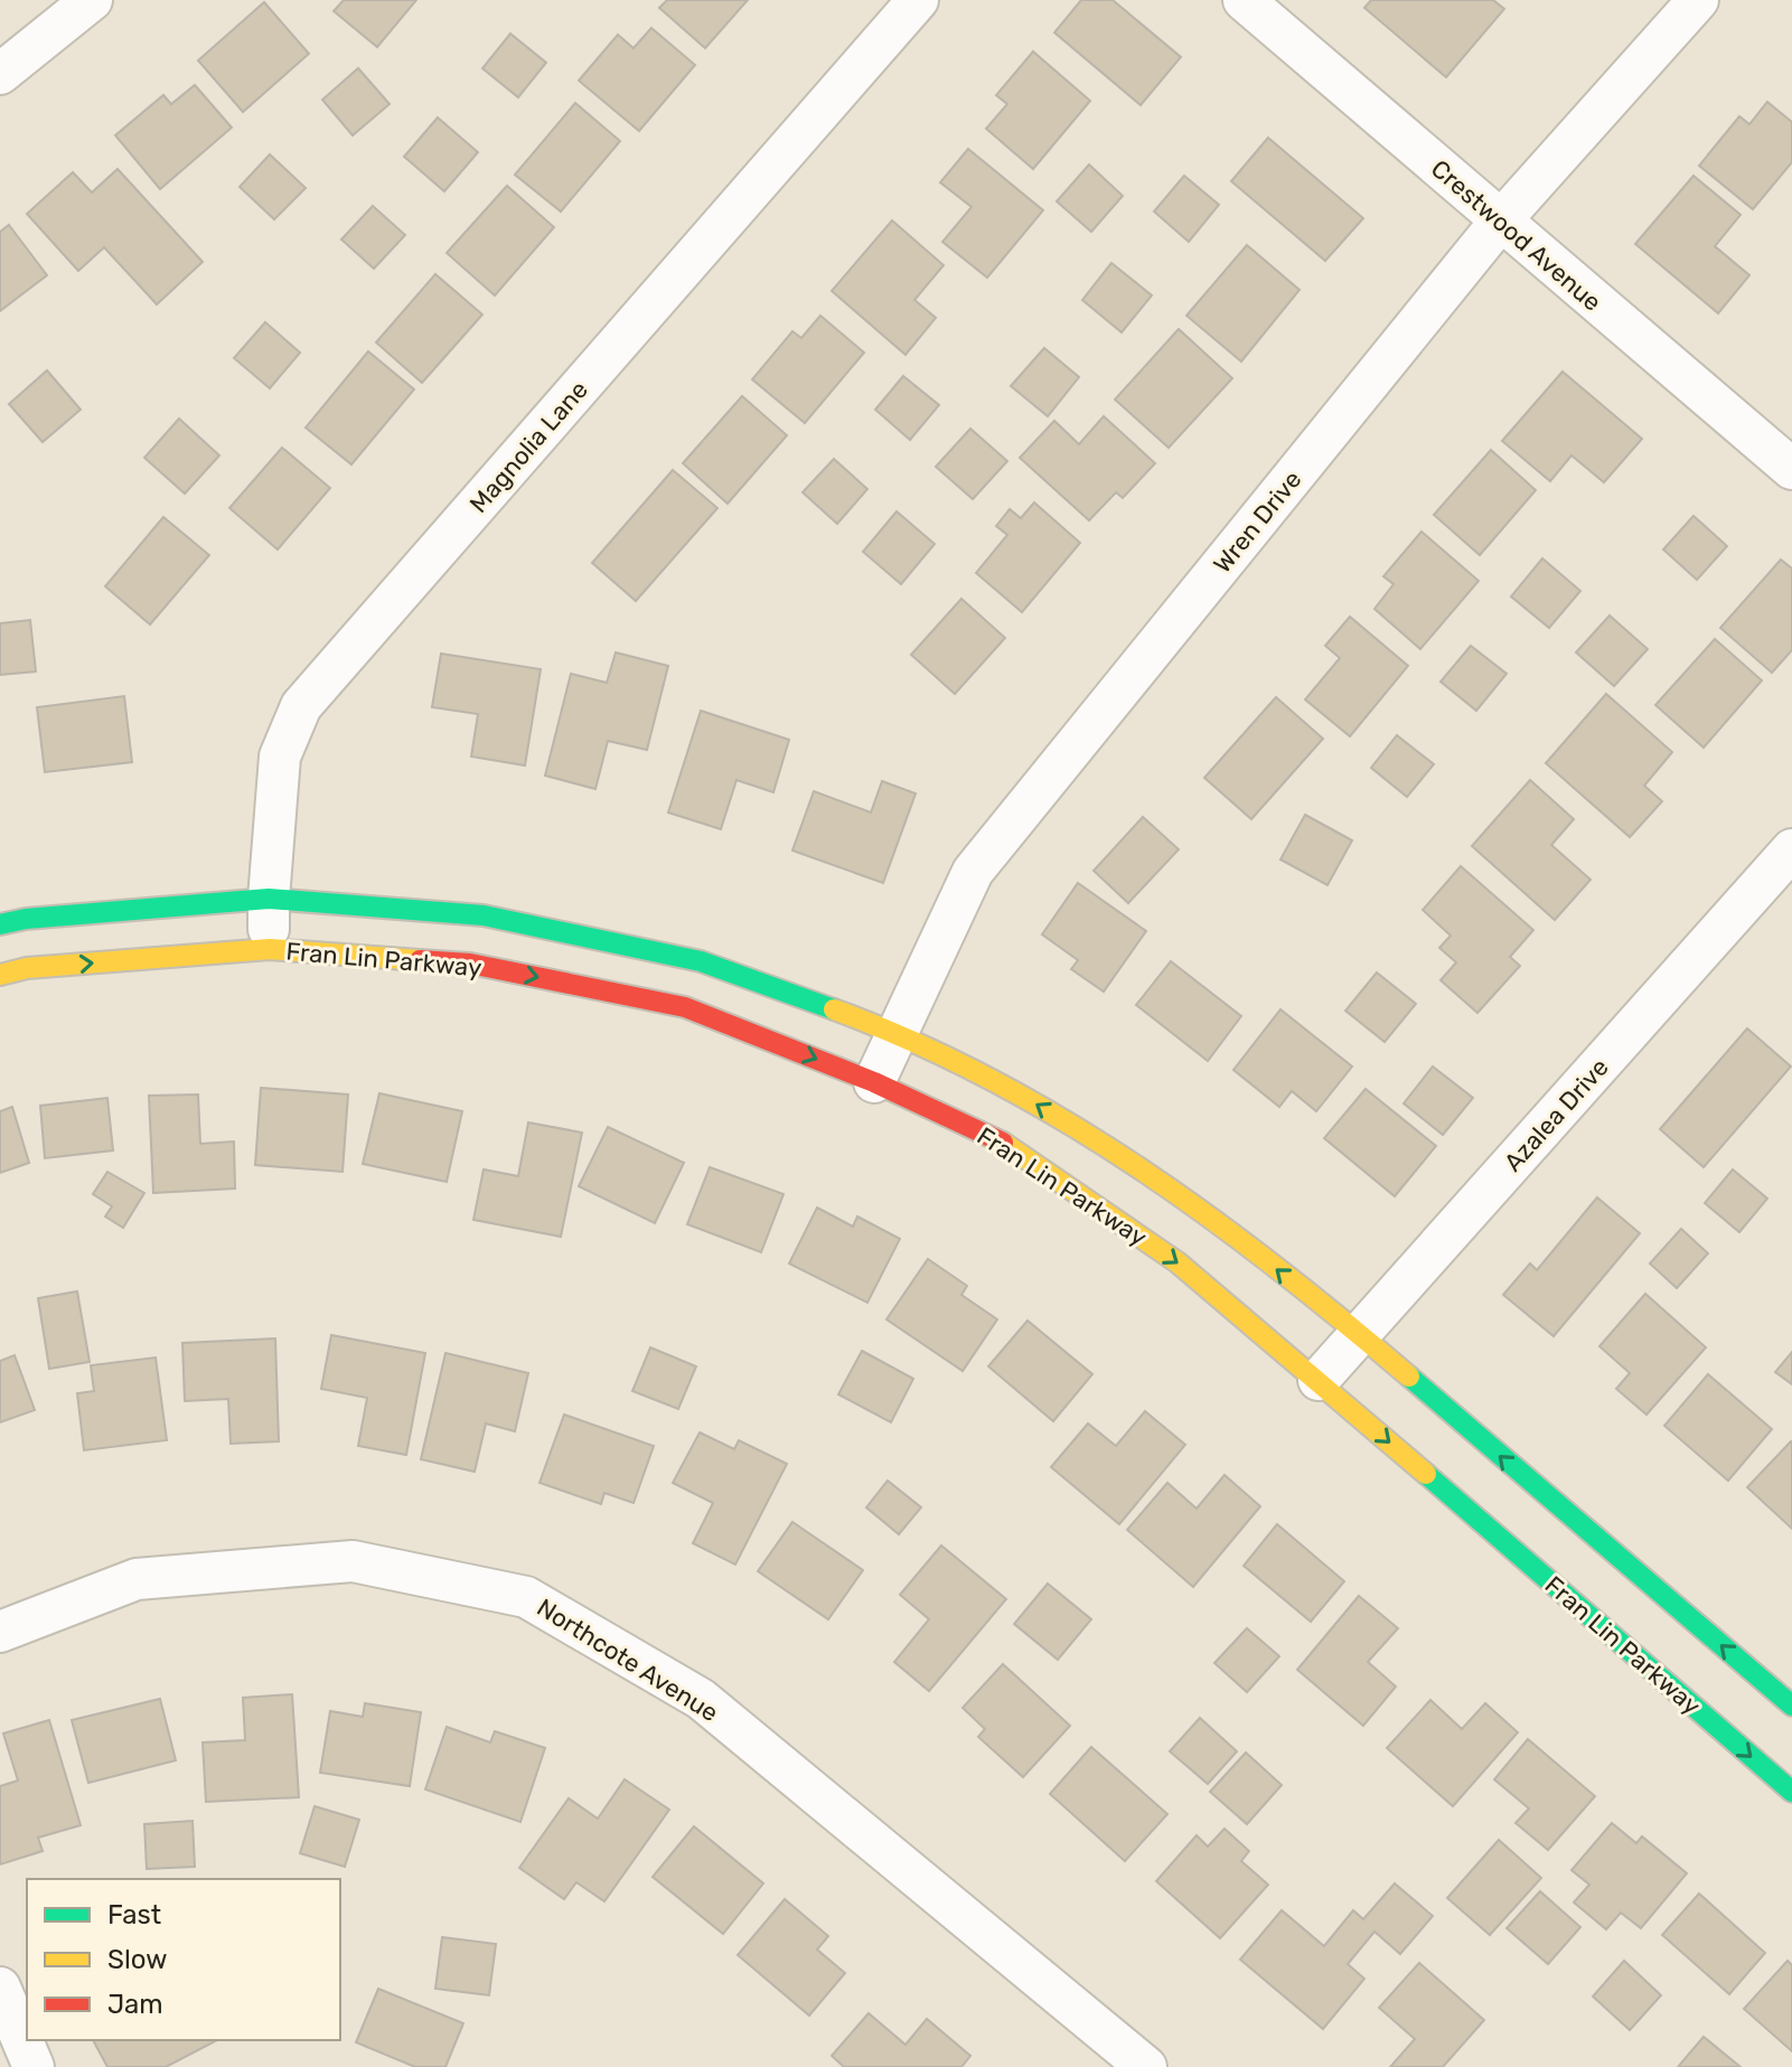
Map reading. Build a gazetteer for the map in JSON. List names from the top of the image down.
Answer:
{
  "streets": {
    "street": [
      "Crestwood Avenue",
      "Magnolia Lane",
      "Wren Drive",
      "Fran Lin Parkway",
      "Azalea Drive",
      "Northcote Avenue"
    ]
  },
  "crossings": [
    ["Crestwood Avenue", "Wren Drive"],
    ["Magnolia Lane", "Fran Lin Parkway"],
    ["Wren Drive", "Fran Lin Parkway"],
    ["Fran Lin Parkway", "Azalea Drive"]
  ],
  "legend": ["Fast", "Slow", "Jam"]
}
